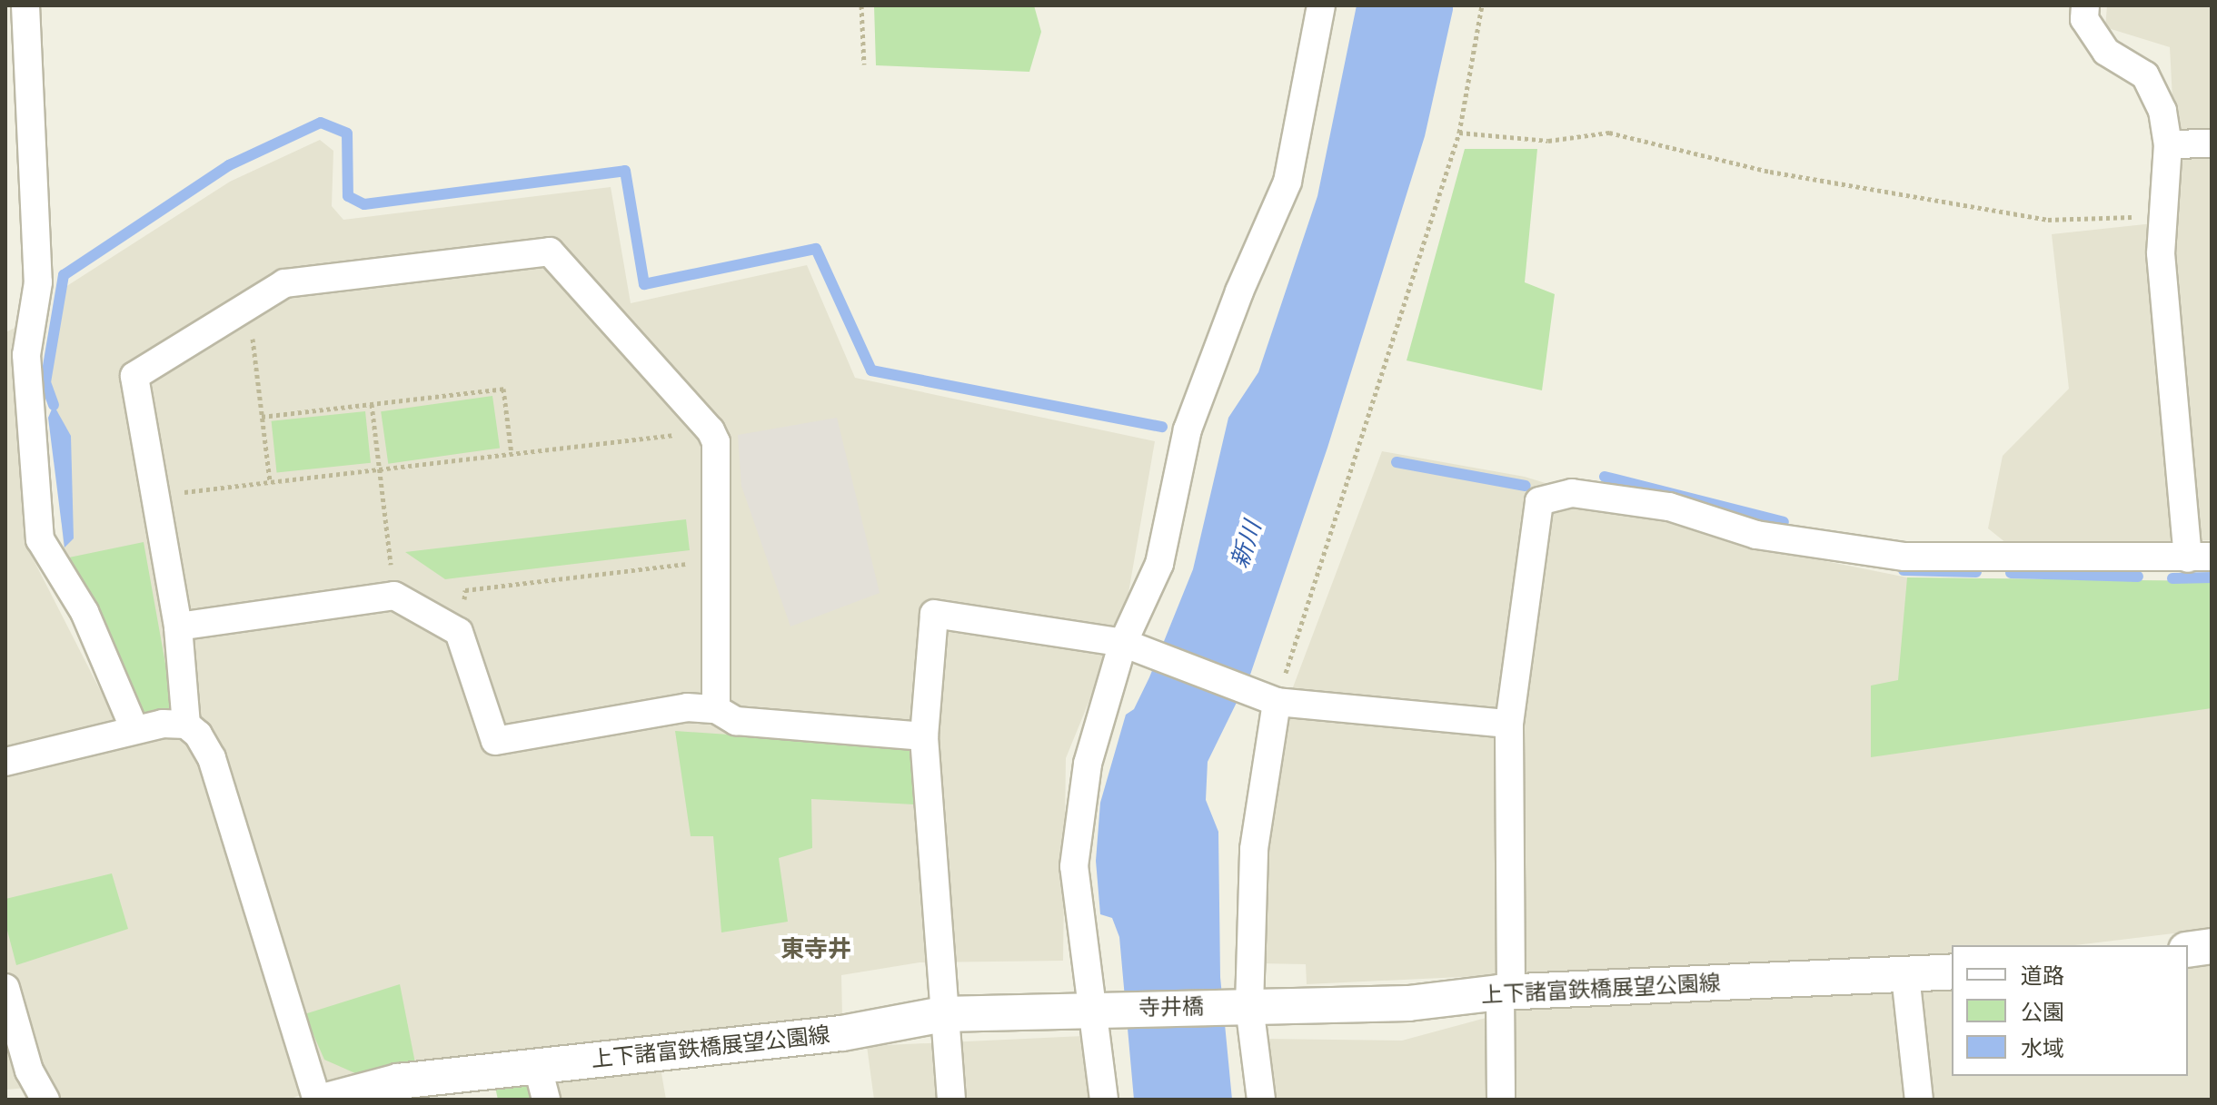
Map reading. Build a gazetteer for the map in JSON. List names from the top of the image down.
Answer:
{
  "streets": {
    "street": ["上下諸富鉄橋展望公園線", "寺井橋"]
  },
  "crossings": [
    ["上下諸富鉄橋展望公園線", "寺井橋"]
  ],
  "districts": ["東寺井"],
  "water": ["新川"],
  "legend": ["道路", "公園", "水域"]
}
